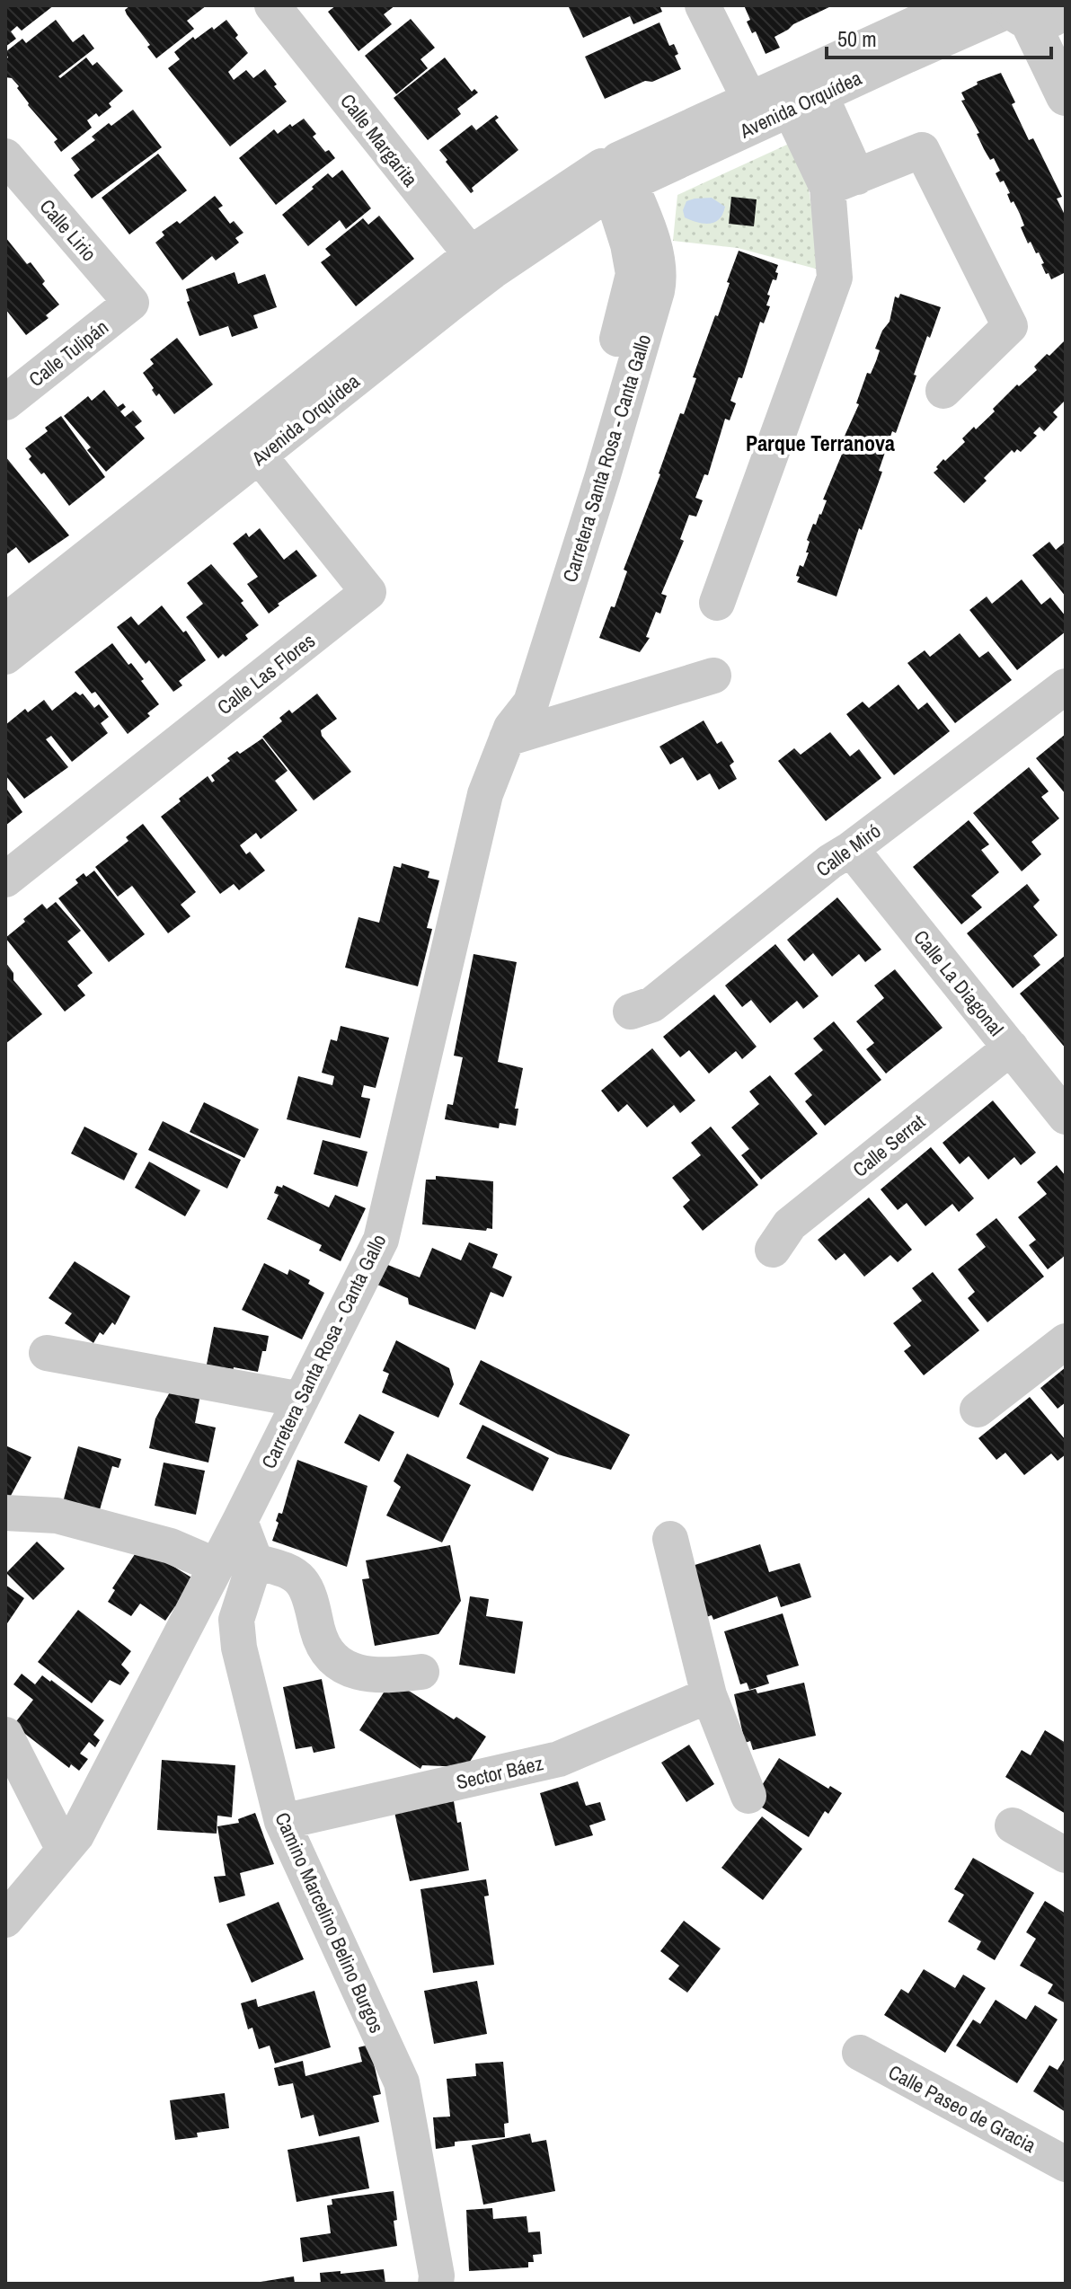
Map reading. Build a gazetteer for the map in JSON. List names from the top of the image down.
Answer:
{
  "streets": {
    "street": [
      "Avenida Orquídea",
      "Calle Margarita",
      "Calle Lirio",
      "Calle Tulipán",
      "Carretera Santa Rosa - Canta Gallo",
      "Calle Las Flores",
      "Calle Miró",
      "Calle La Diagonal",
      "Calle Serrat",
      "Sector Báez",
      "Camino Marcelino Belino Burgos",
      "Calle Paseo de Gracia"
    ]
  },
  "crossings": [
    ["Avenida Orquídea", "Calle Margarita"],
    ["Avenida Orquídea", "Carretera Santa Rosa - Canta Gallo"],
    ["Avenida Orquídea", "Calle Las Flores"],
    ["Calle Lirio", "Calle Tulipán"],
    ["Calle Miró", "Calle La Diagonal"],
    ["Calle La Diagonal", "Calle Serrat"],
    ["Sector Báez", "Camino Marcelino Belino Burgos"]
  ],
  "districts": ["Parque Terranova"],
  "scale_bar": "50 m"
}
